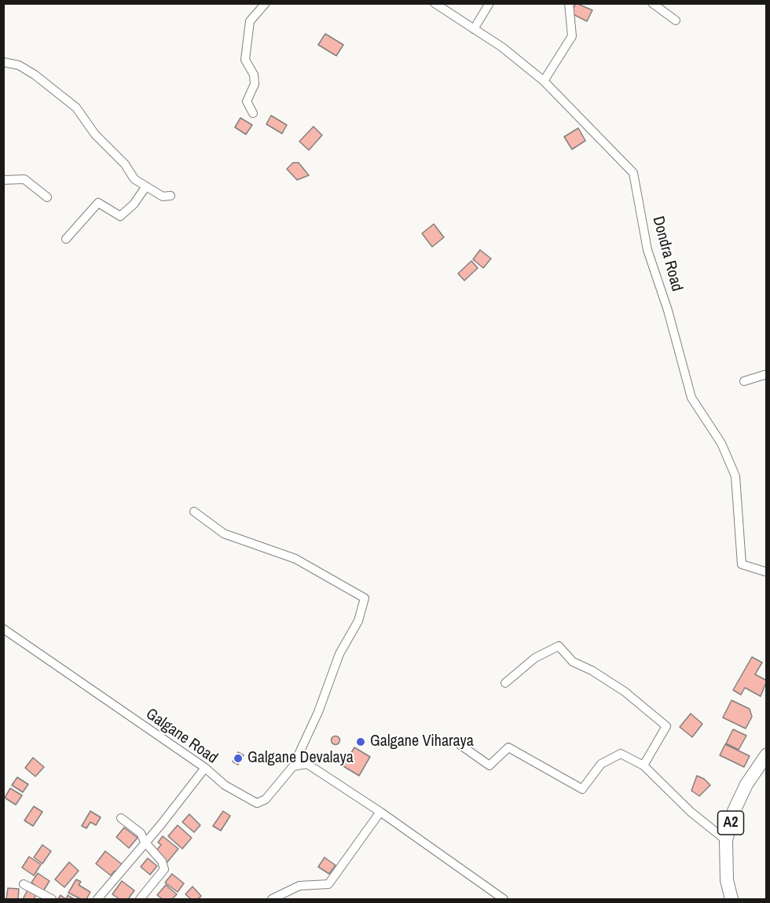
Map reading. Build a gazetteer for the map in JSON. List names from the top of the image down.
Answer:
{
  "streets": {
    "highway": ["A2"],
    "street": ["Dondra Road", "Galgane Road"]
  },
  "places": ["Galgane Viharaya", "Galgane Devalaya"]
}
